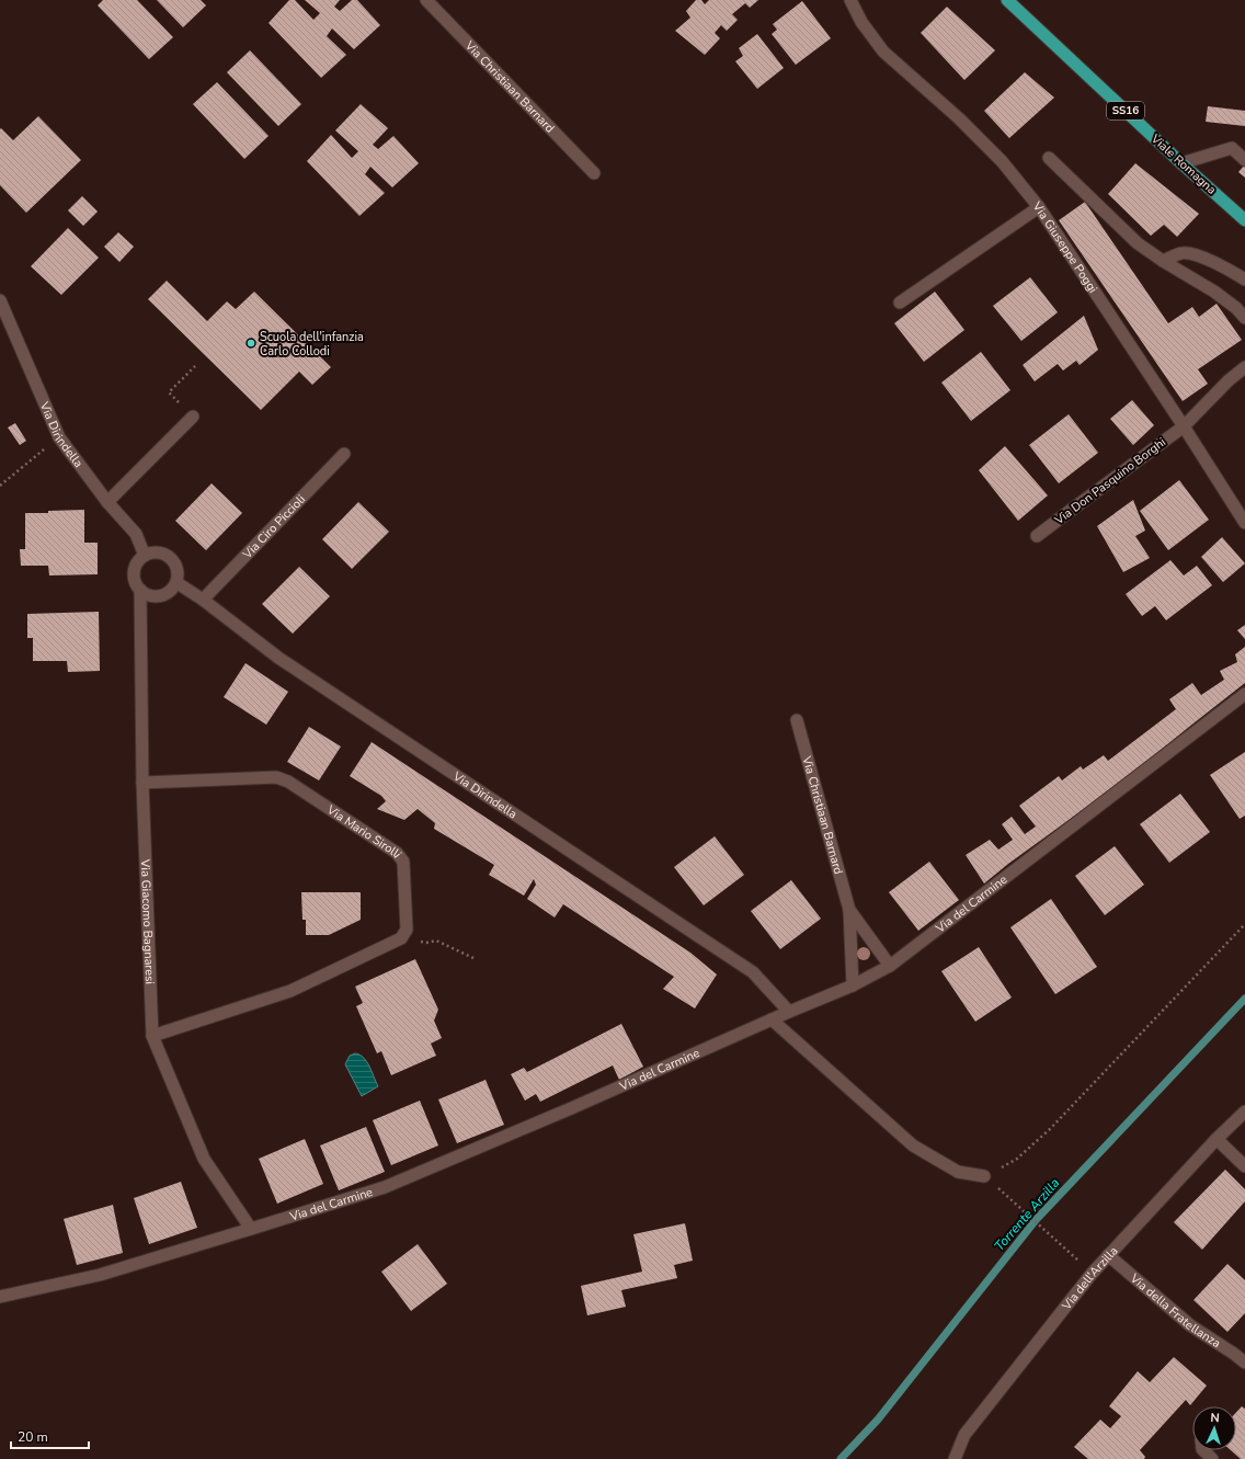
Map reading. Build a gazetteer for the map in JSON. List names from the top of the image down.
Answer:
{
  "streets": {
    "main road": ["SS16", "Viale Romagna"],
    "street": [
      "Via Christiaan Barnard",
      "Via Giuseppe Poggi",
      "Via Dirindella",
      "Via Don Pasquino Borghi",
      "Via Ciro Piccioli",
      "Via Mario Sirolli",
      "Via del Carmine",
      "Via Giacomo Bagnaresi",
      "Via dell'Arzilla",
      "Via della Fratellanza"
    ]
  },
  "crossings": [
    ["Via Christiaan Barnard", "Via del Carmine"],
    ["Via Giuseppe Poggi", "Via Don Pasquino Borghi"],
    ["Via Dirindella", "Via Ciro Piccioli"],
    ["Via Dirindella", "Via del Carmine"],
    ["Via Dirindella", "Via Giacomo Bagnaresi"],
    ["Via Mario Sirolli", "Via Giacomo Bagnaresi"],
    ["Via del Carmine", "Via Giacomo Bagnaresi"],
    ["Via dell'Arzilla", "Via della Fratellanza"]
  ],
  "water": ["Torrente Arzilla"],
  "places": ["Scuola dell'infanzia Carlo Collodi"],
  "scale_bar": "20 m",
  "north": "top"
}
